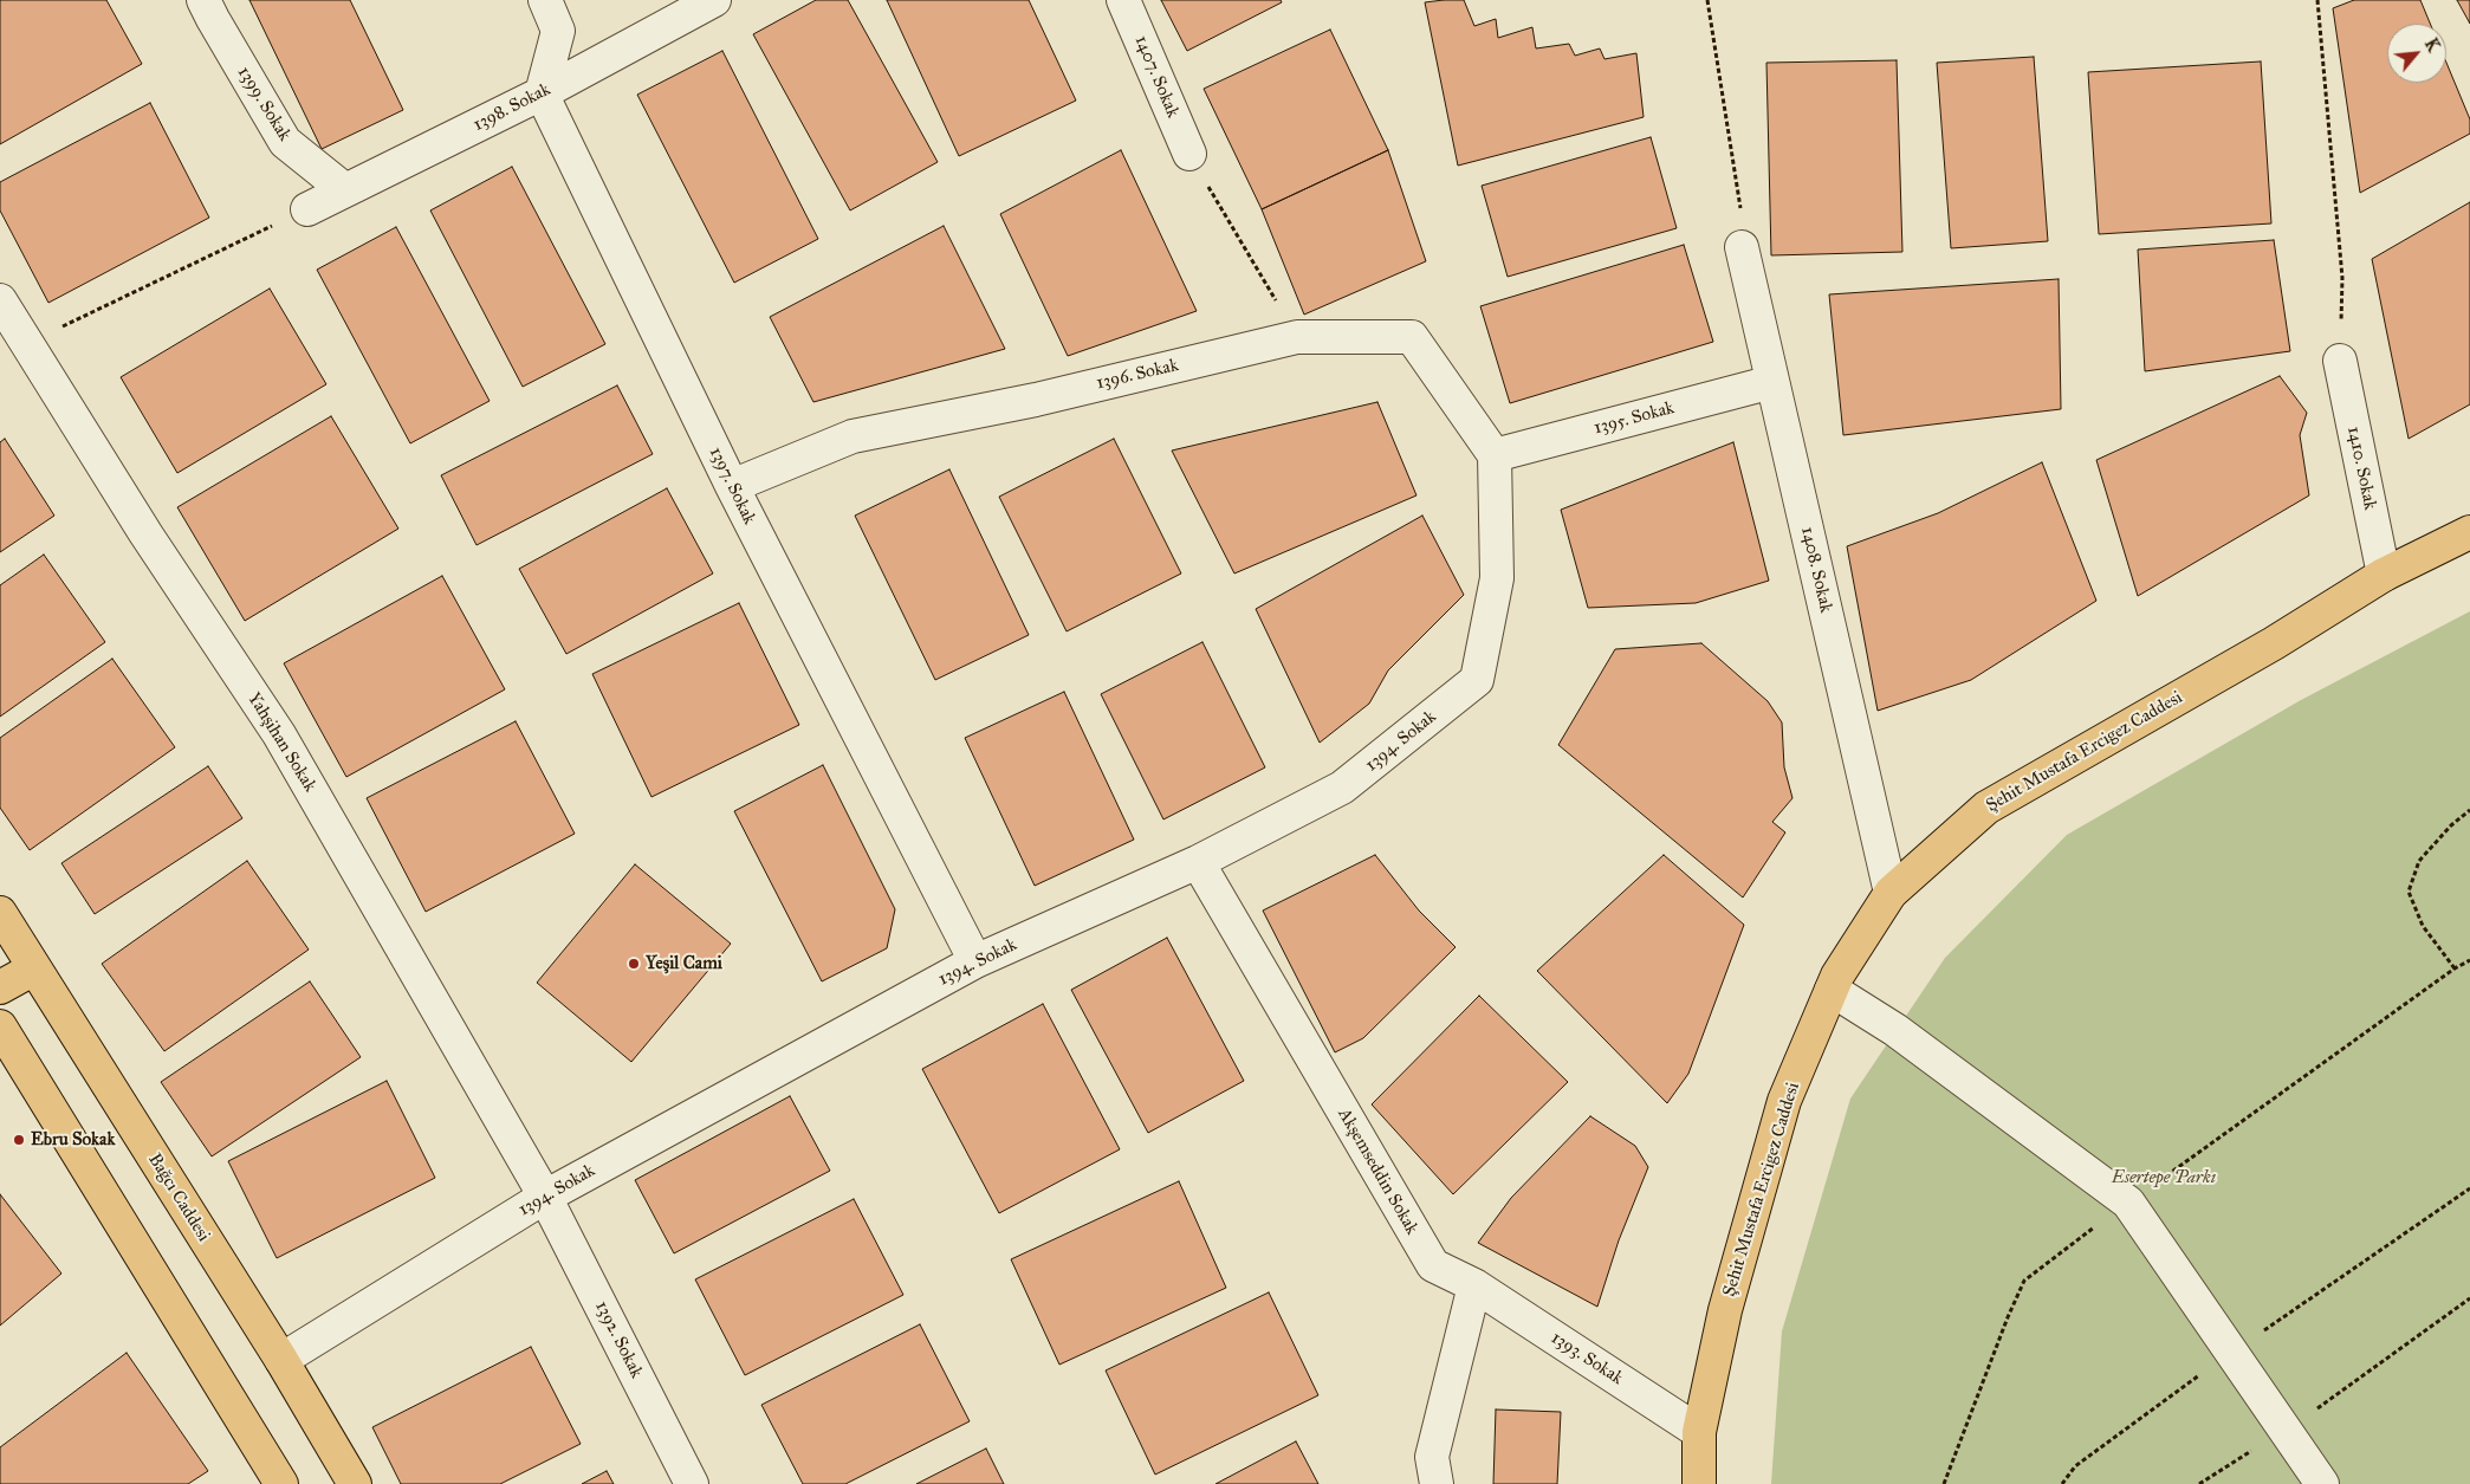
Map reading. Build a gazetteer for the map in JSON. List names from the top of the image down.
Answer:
{
  "streets": {
    "main road": ["Şehit Mustafa Ercigez Caddesi", "Bağcı Caddesi"],
    "street": [
      "1407. Sokak",
      "1399. Sokak",
      "1398. Sokak",
      "1396. Sokak",
      "1395. Sokak",
      "1410. Sokak",
      "1397. Sokak",
      "1408. Sokak",
      "1394. Sokak",
      "Yahşihan Sokak",
      "Akşemseddin Sokak",
      "1392. Sokak",
      "1393. Sokak"
    ]
  },
  "crossings": [
    ["1399. Sokak", "1398. Sokak"],
    ["1398. Sokak", "1397. Sokak"],
    ["1396. Sokak", "1395. Sokak"],
    ["1396. Sokak", "1397. Sokak"],
    ["1396. Sokak", "1394. Sokak"],
    ["1395. Sokak", "1408. Sokak"],
    ["1395. Sokak", "1394. Sokak"],
    ["1410. Sokak", "Şehit Mustafa Ercigez Caddesi"],
    ["1397. Sokak", "1394. Sokak"],
    ["1408. Sokak", "Şehit Mustafa Ercigez Caddesi"],
    ["1394. Sokak", "Yahşihan Sokak"],
    ["1394. Sokak", "Akşemseddin Sokak"],
    ["1394. Sokak", "Bağcı Caddesi"],
    ["1394. Sokak", "1392. Sokak"],
    ["Yahşihan Sokak", "1392. Sokak"],
    ["Şehit Mustafa Ercigez Caddesi", "1393. Sokak"],
    ["Akşemseddin Sokak", "1393. Sokak"]
  ],
  "parks": ["Esertepe Parkı"],
  "places": ["Yeşil Cami", "Ebru Sokak"],
  "north": "top right"
}
